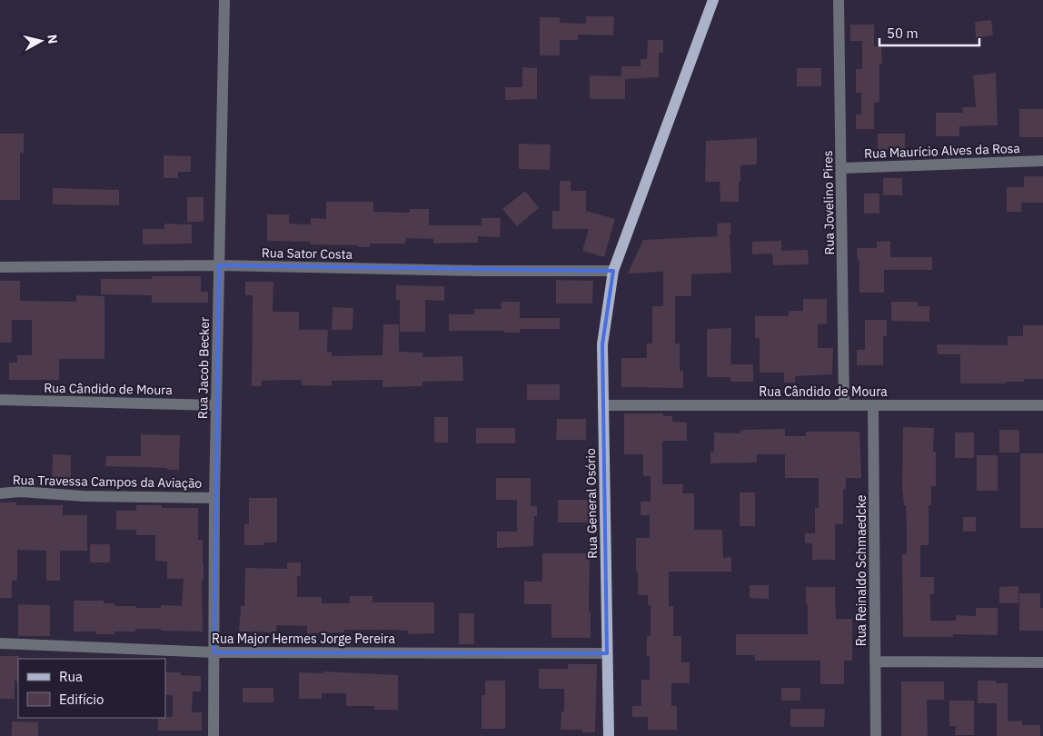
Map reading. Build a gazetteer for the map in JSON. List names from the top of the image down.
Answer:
{
  "streets": {
    "main road": ["Rua General Osório"],
    "street": [
      "Rua Maurício Alves da Rosa",
      "Rua Jovelino Pires",
      "Rua Sator Costa",
      "Rua Jacob Becker",
      "Rua Cândido de Moura",
      "Rua Travessa Campos da Aviação",
      "Rua Reinaldo Schmaedcke",
      "Rua Major Hermes Jorge Pereira"
    ]
  },
  "crossings": [
    ["Rua Maurício Alves da Rosa", "Rua Jovelino Pires"],
    ["Rua Jovelino Pires", "Rua Cândido de Moura"],
    ["Rua Sator Costa", "Rua Jacob Becker"],
    ["Rua Sator Costa", "Rua General Osório"],
    ["Rua Jacob Becker", "Rua Cândido de Moura"],
    ["Rua Jacob Becker", "Rua Travessa Campos da Aviação"],
    ["Rua Jacob Becker", "Rua Major Hermes Jorge Pereira"],
    ["Rua Cândido de Moura", "Rua General Osório"],
    ["Rua Cândido de Moura", "Rua Reinaldo Schmaedcke"],
    ["Rua General Osório", "Rua Major Hermes Jorge Pereira"]
  ],
  "legend": ["Rua", "Edifício"],
  "scale_bar": "50 m",
  "north": "right"
}
